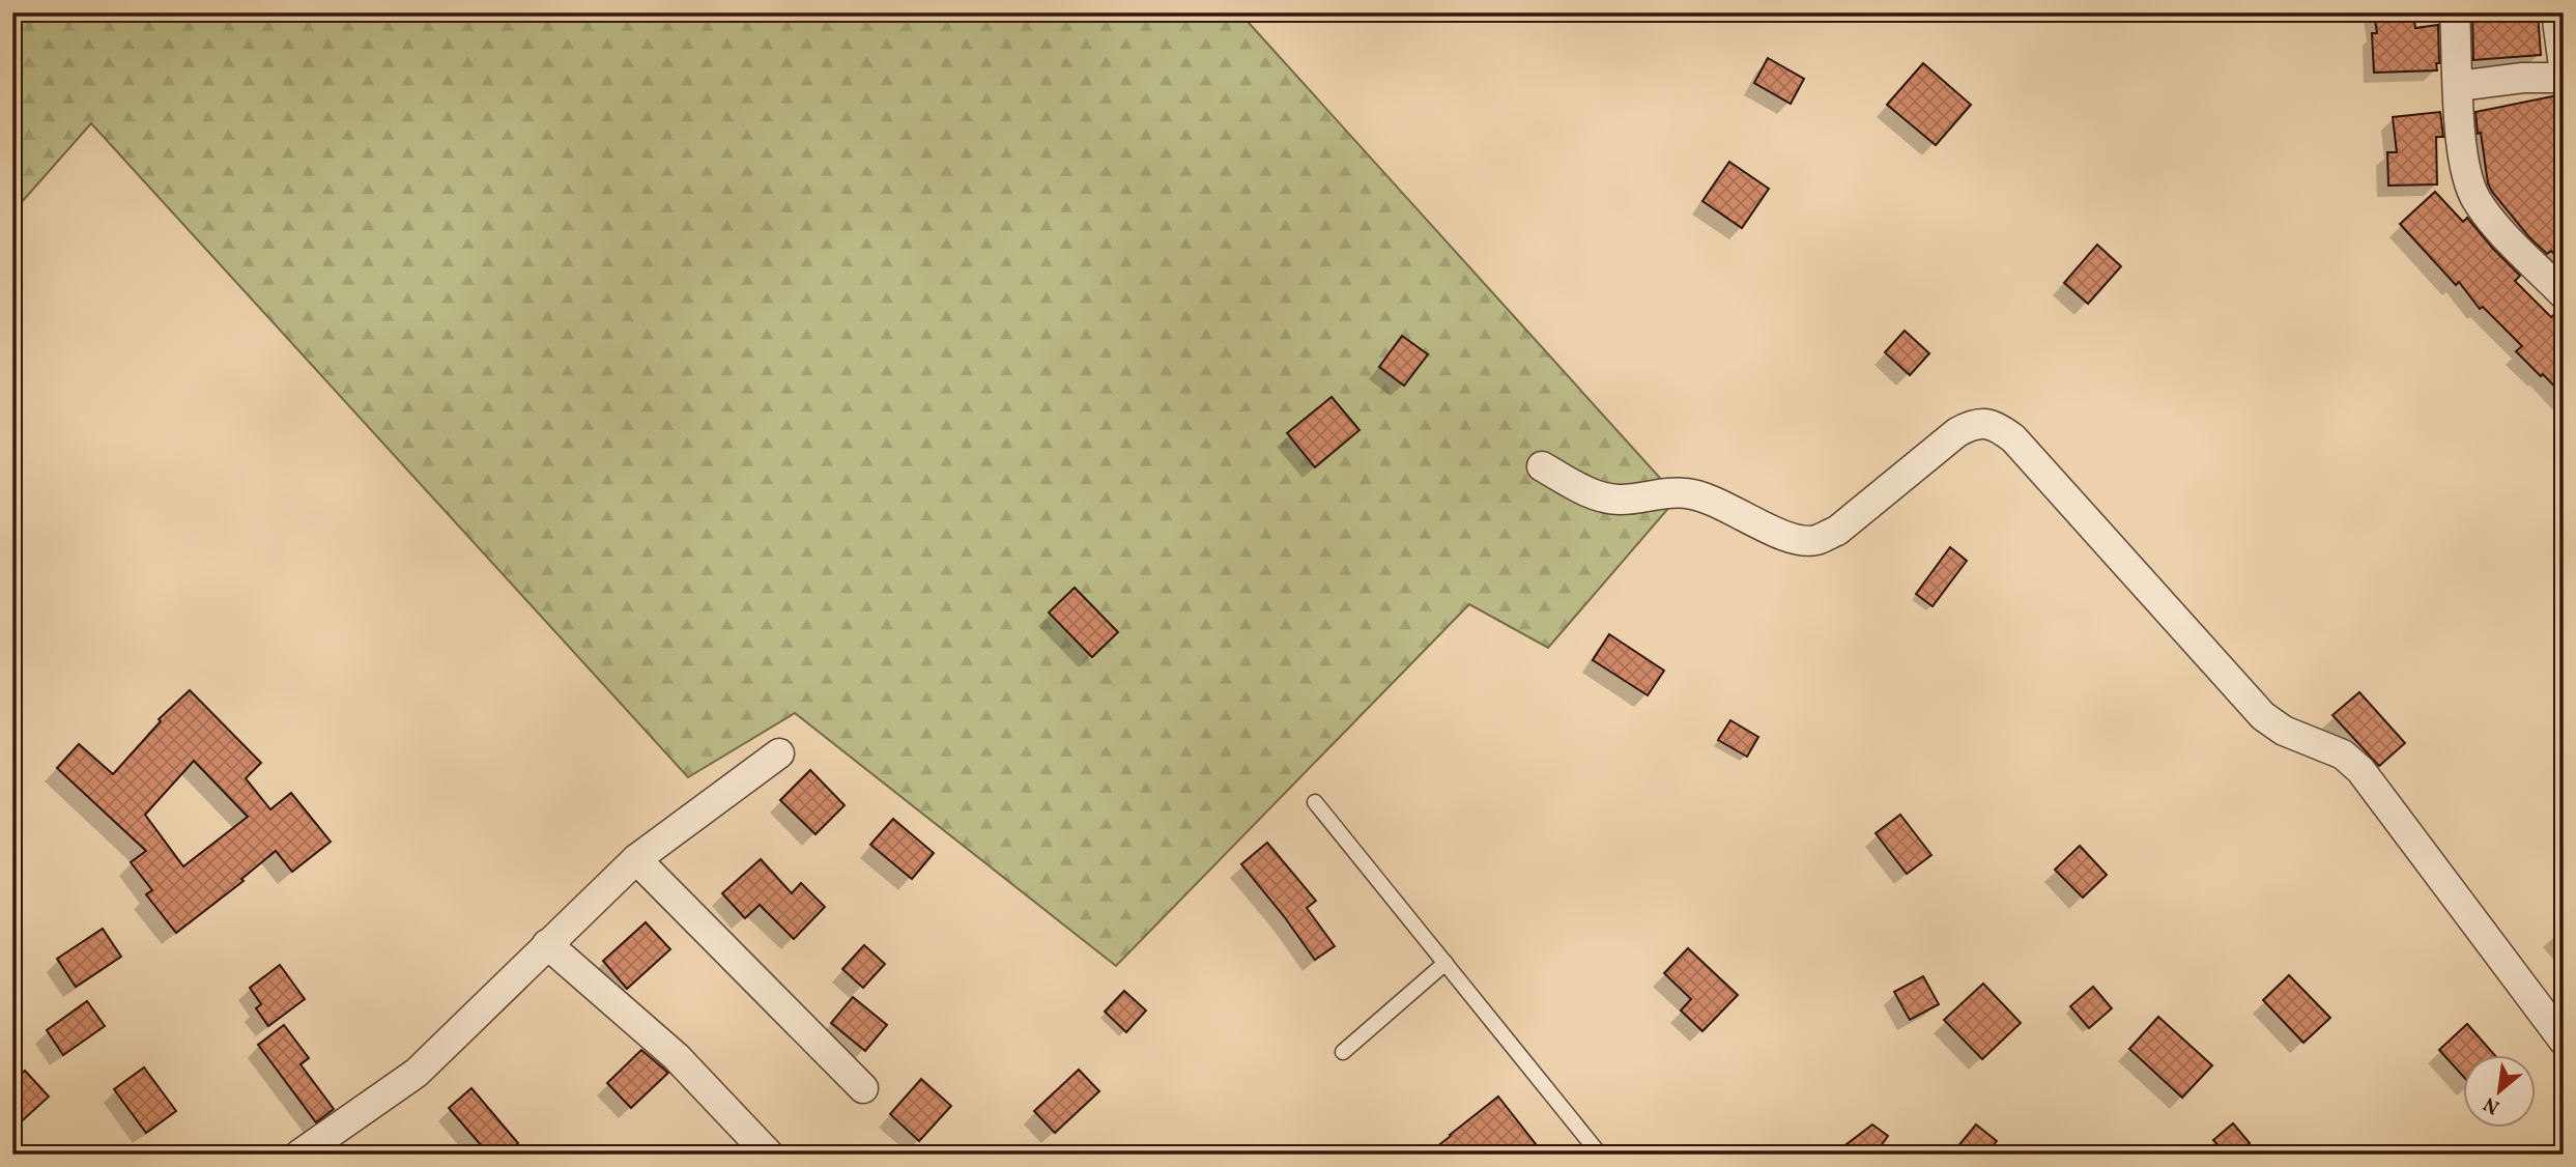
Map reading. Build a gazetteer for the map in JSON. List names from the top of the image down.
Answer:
{
  "north": "bottom left"
}
